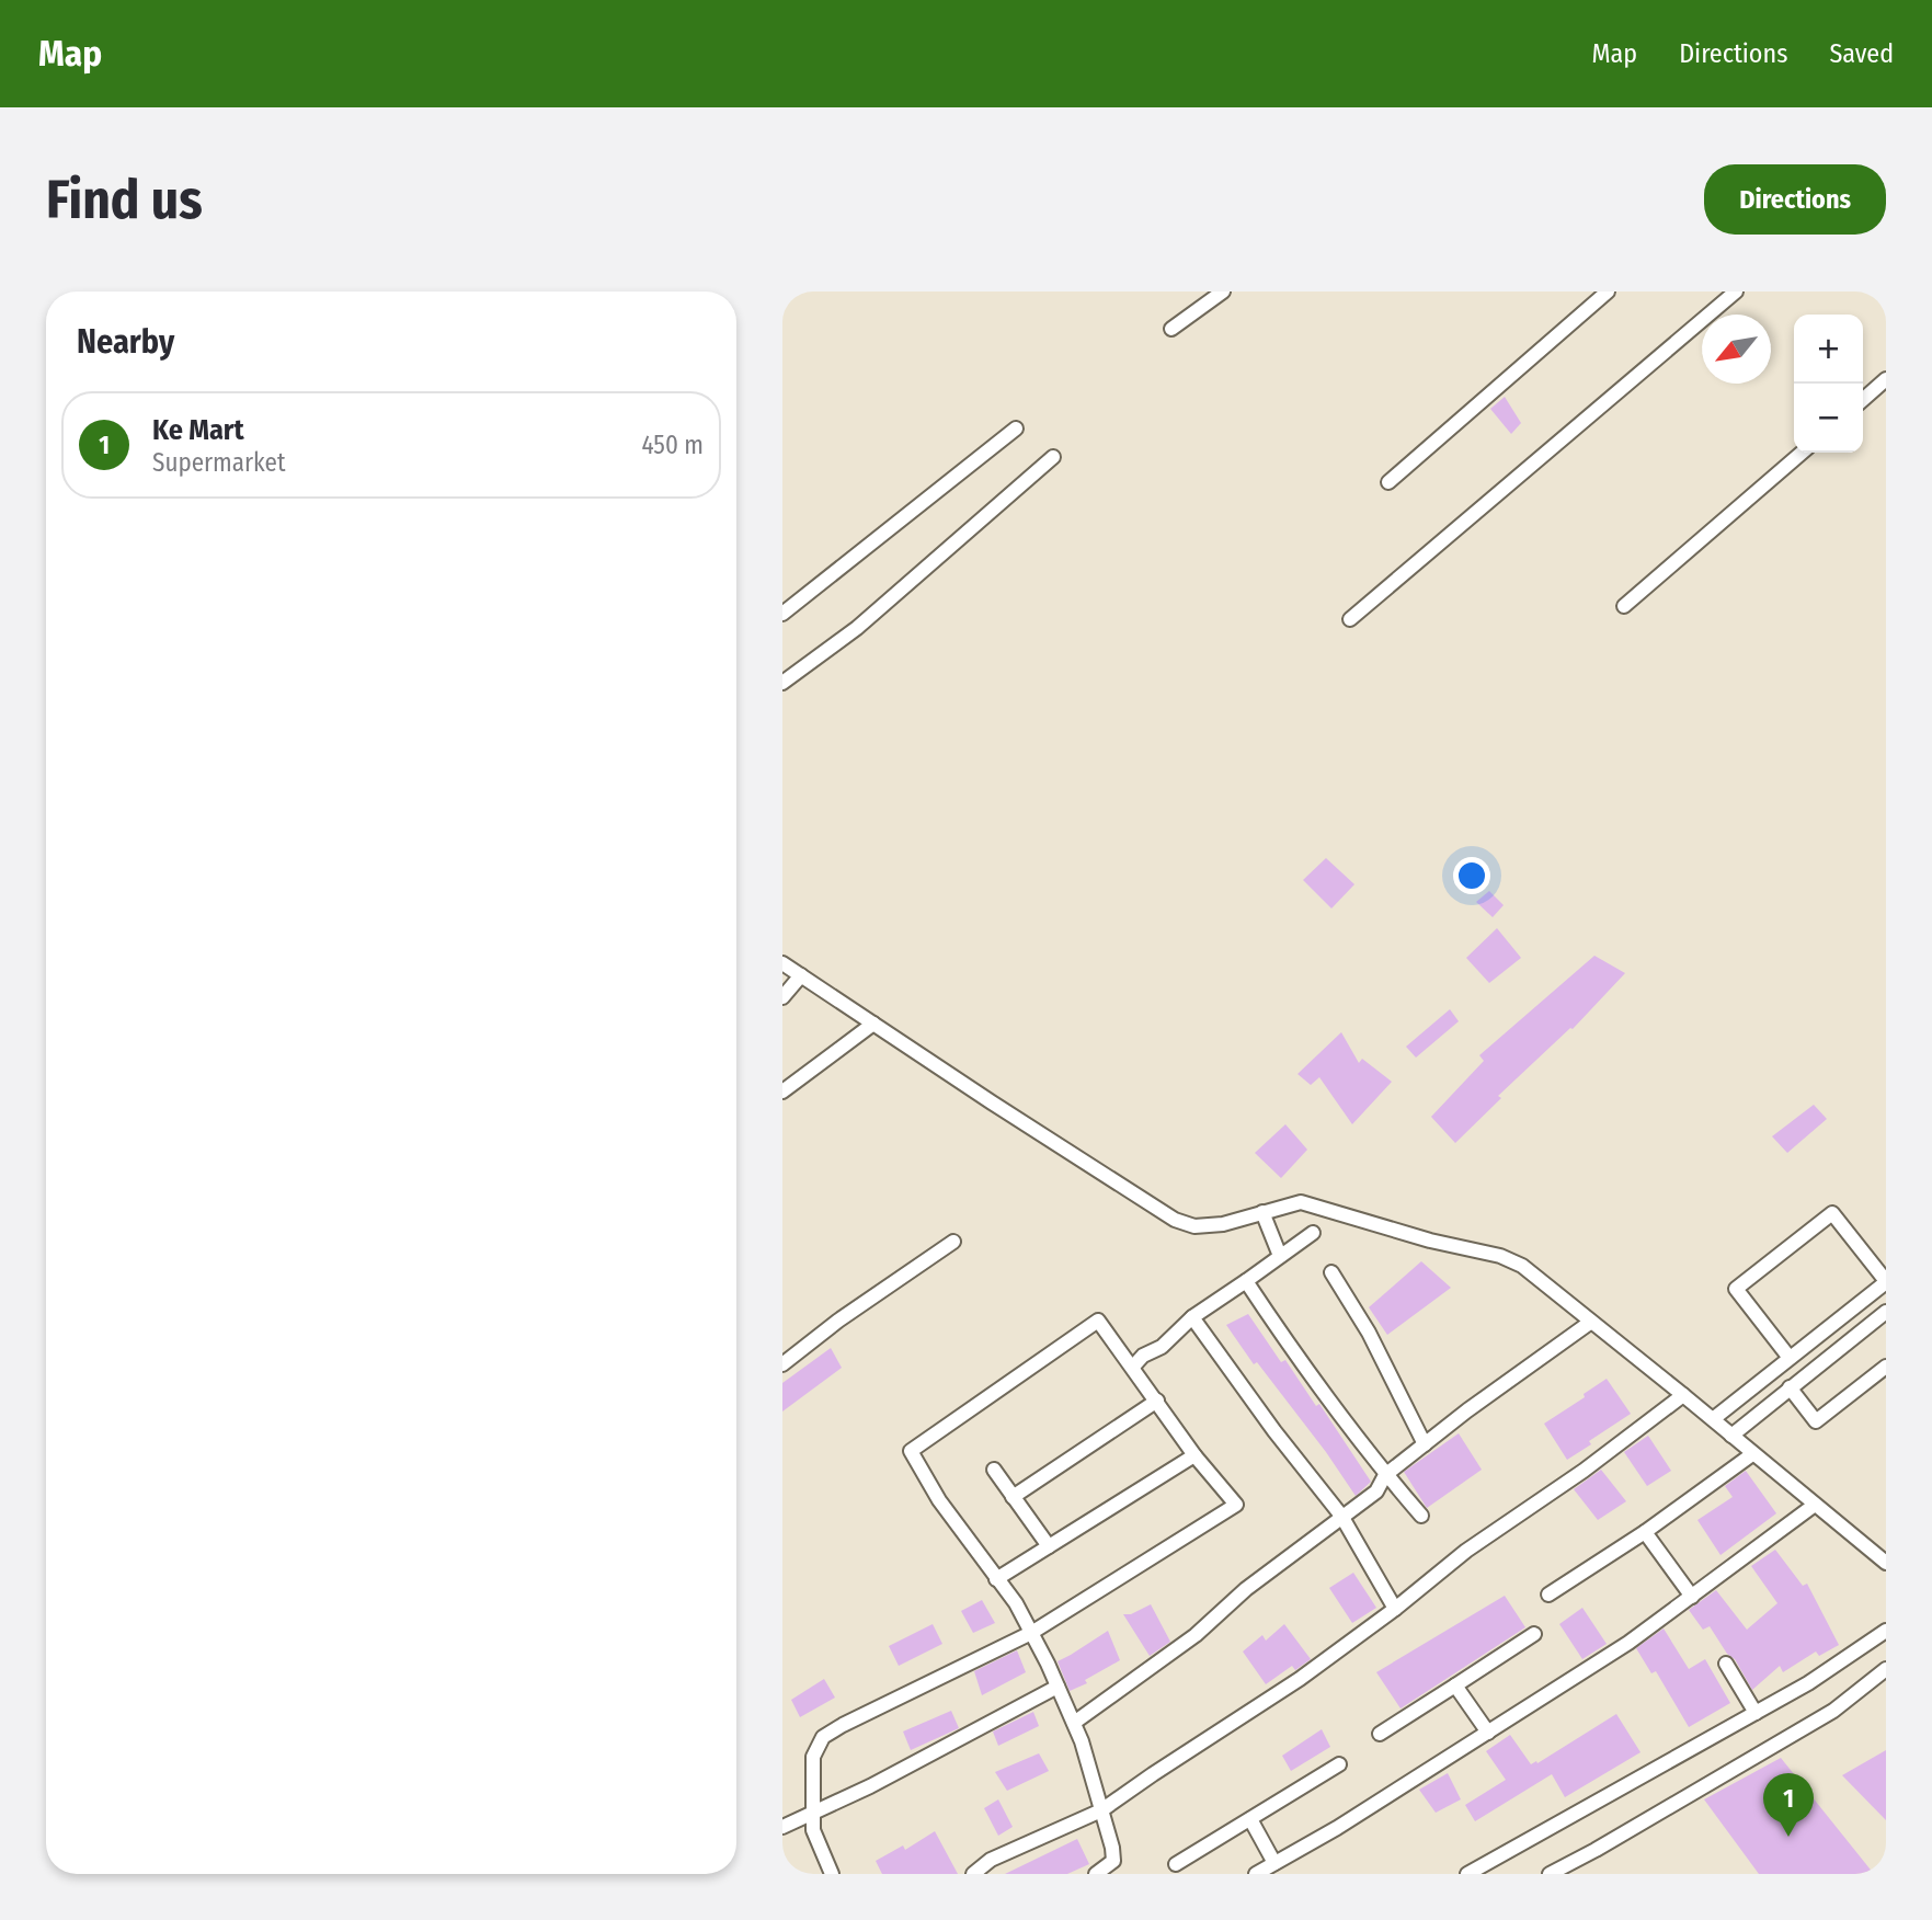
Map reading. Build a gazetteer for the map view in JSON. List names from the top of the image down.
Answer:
{
  "north": "bottom left",
  "page": {
    "header": "Map",
    "nav": ["Map", "Directions", "Saved"],
    "buttons": "Directions",
    "title": "Find us",
    "heading": "Nearby",
    "map_buttons": ["+", "−"],
    "list": [
      {
        "mark": "1",
        "name": "Ke Mart",
        "note": "Supermarket",
        "value": "450 m"
      }
    ],
    "pins": "1"
  }
}
